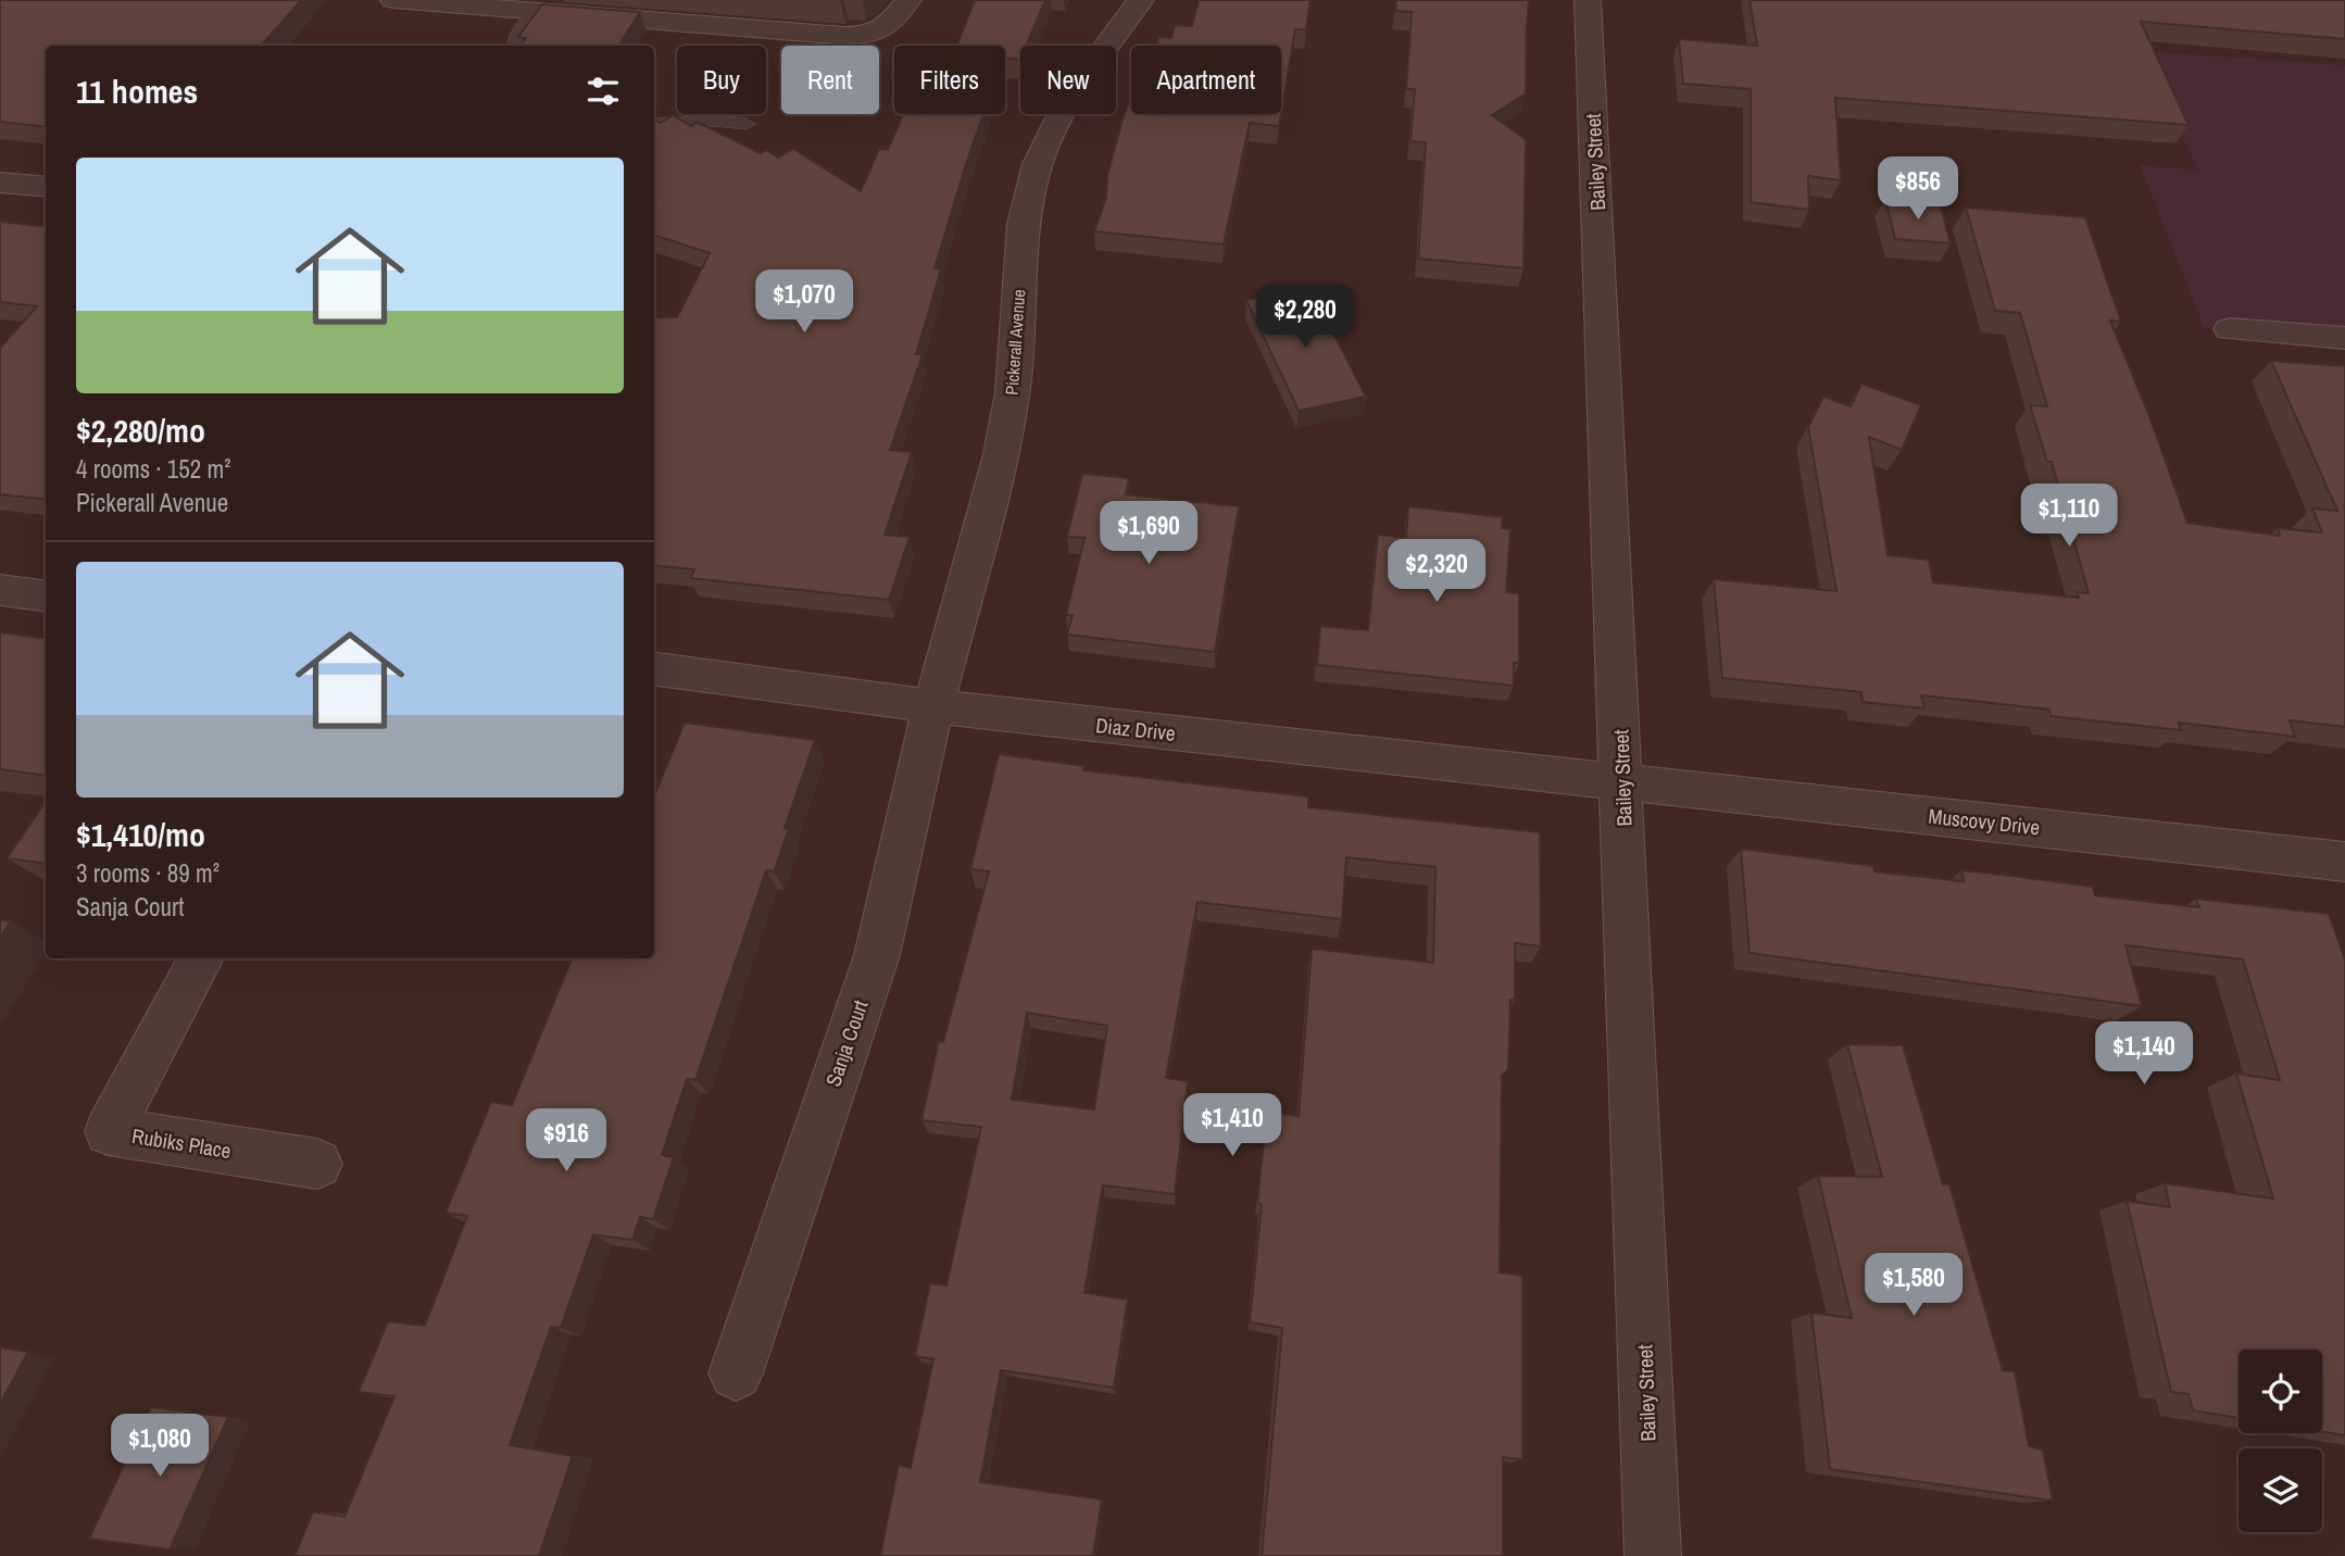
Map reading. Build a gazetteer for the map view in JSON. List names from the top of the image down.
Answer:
{
  "streets": {
    "street": [
      "Bailey Street",
      "Pickerall Avenue",
      "Diaz Drive",
      "Muscovy Drive",
      "Sanja Court",
      "Rubiks Place"
    ]
  },
  "crossings": [
    ["Bailey Street", "Diaz Drive"],
    ["Bailey Street", "Muscovy Drive"],
    ["Pickerall Avenue", "Diaz Drive"],
    ["Pickerall Avenue", "Sanja Court"],
    ["Diaz Drive", "Muscovy Drive"],
    ["Diaz Drive", "Sanja Court"]
  ],
  "page": {
    "chip": [
      "Buy",
      "Rent",
      "Filters",
      "New",
      "Apartment"
    ],
    "heading": "11 homes",
    "list": [
      {
        "name": "$2,280/mo",
        "note": "4 rooms · 152 m² · Pickerall Avenue"
      },
      {
        "name": "$1,410/mo",
        "note": "3 rooms · 89 m² · Sanja Court"
      }
    ],
    "price": [
      "$856",
      "$1,070",
      "$2,280",
      "$1,110",
      "$1,690",
      "$2,320",
      "$1,140",
      "$1,410",
      "$916",
      "$1,580",
      "$1,080"
    ]
  }
}
